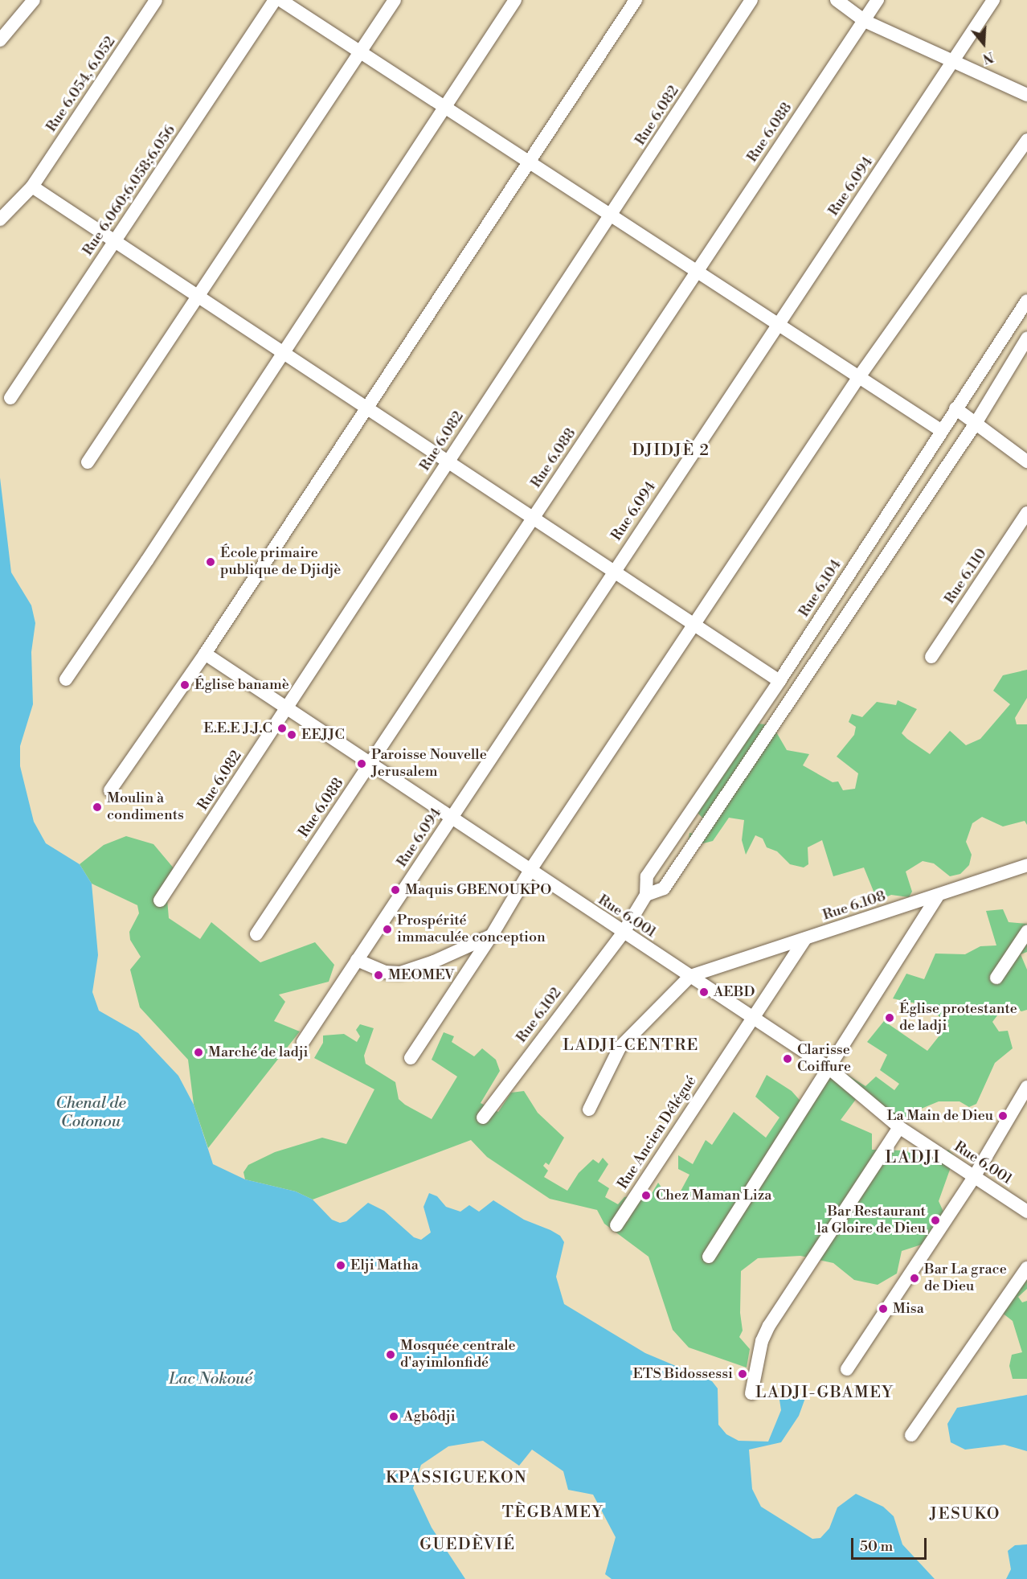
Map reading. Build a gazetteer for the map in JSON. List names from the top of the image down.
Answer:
{
  "streets": {
    "street": [
      "Rue 6.054, 6.052",
      "Rue 6.082",
      "Rue 6.088",
      "Rue 6.094",
      "Rue 6.060;6.058;6.056",
      "Rue 6.110",
      "Rue 6.104",
      "Rue 6.108",
      "Rue 6.001",
      "Rue 6.102",
      "Rue Ancien Délégué"
    ]
  },
  "crossings": [
    ["Rue 6.082", "Rue 6.001"],
    ["Rue 6.088", "Rue 6.001"],
    ["Rue 6.094", "Rue 6.001"],
    ["Rue 6.104", "Rue 6.001"],
    ["Rue 6.104", "Rue 6.102"],
    ["Rue 6.108", "Rue 6.001"],
    ["Rue 6.108", "Rue Ancien Délégué"],
    ["Rue 6.001", "Rue 6.102"],
    ["Rue 6.001", "Rue Ancien Délégué"]
  ],
  "districts": [
    "DJIDJÈ 2",
    "LADJI-CENTRE",
    "LADJI",
    "LADJI-GBAMEY",
    "KPASSIGUEKON",
    "TÈGBAMEY",
    "JESUKO",
    "GUEDÈVIÉ"
  ],
  "water": ["Chenal de Cotonou", "Lac Nokoué"],
  "places": [
    "École primaire publique de Djidjè",
    "Église banamè",
    "E.E.E J.J.C",
    "EEJJC",
    "Paroisse Nouvelle Jerusalem",
    "Moulin à condiments",
    "Maquis GBENOUKPO",
    "Prospérité immaculée conception",
    "MEOMEV",
    "AEBD",
    "Église protestante de ladji",
    "Marché de ladji",
    "Clarisse Coiffure",
    "La Main de Dieu",
    "Chez Maman Liza",
    "Bar Restaurant la Gloire de Dieu",
    "Elji Matha",
    "Bar La grace de Dieu",
    "Misa",
    "Mosquée centrale d'ayimlonfidé",
    "ETS Bidossessi",
    "Agbôdji"
  ],
  "scale_bar": "50 m",
  "north": "bottom"
}
